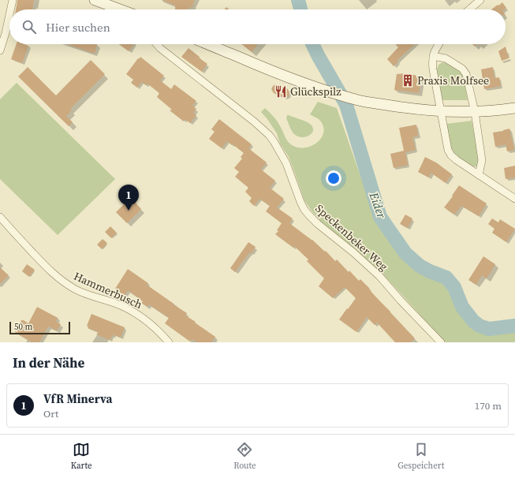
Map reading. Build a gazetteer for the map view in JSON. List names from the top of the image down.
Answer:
{
  "streets": {
    "street": ["Speckenbeker Weg", "Hammerbusch"]
  },
  "water": ["Eider"],
  "places": {
    "building": ["Praxis Molfsee"],
    "restaurant": ["Glückspilz"]
  },
  "scale_bar": "50 m",
  "page": {
    "search": "Hier suchen",
    "pins": "1",
    "scale": "50 m",
    "heading": "In der Nähe",
    "list": [
      {
        "mark": "1",
        "name": "VfR Minerva",
        "note": "Ort",
        "value": "170 m"
      }
    ],
    "nav": ["Karte", "Route", "Gespeichert"]
  }
}
